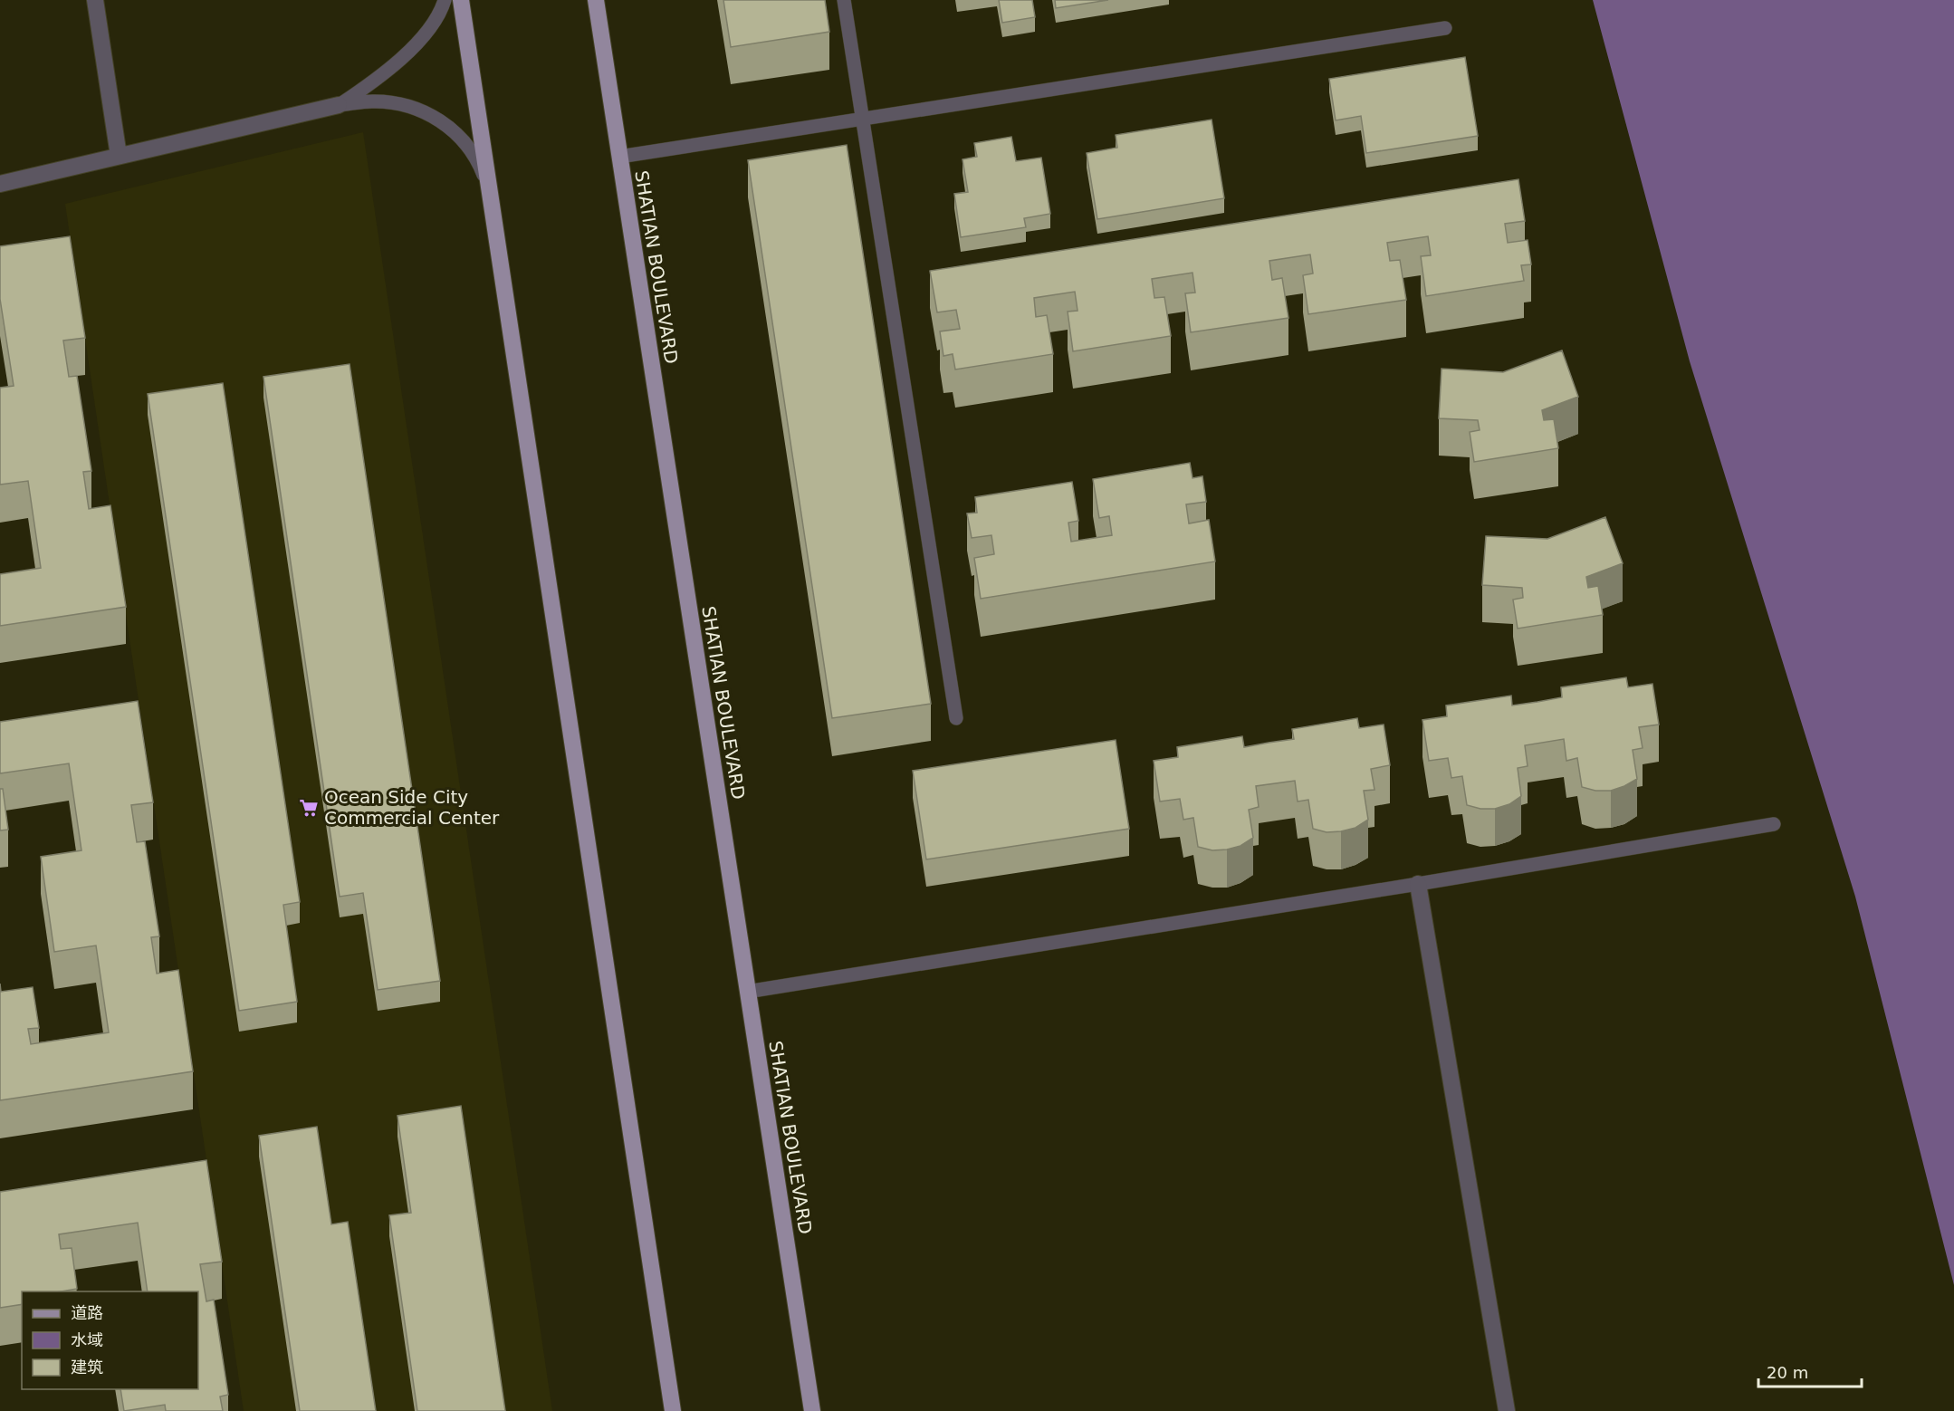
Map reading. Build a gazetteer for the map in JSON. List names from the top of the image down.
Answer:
{
  "streets": {
    "main road": ["SHATIAN BOULEVARD"]
  },
  "places": {
    "supermarket": ["Ocean Side City Commercial Center"]
  },
  "legend": ["道路", "水域", "建筑"],
  "scale_bar": "20 m"
}
